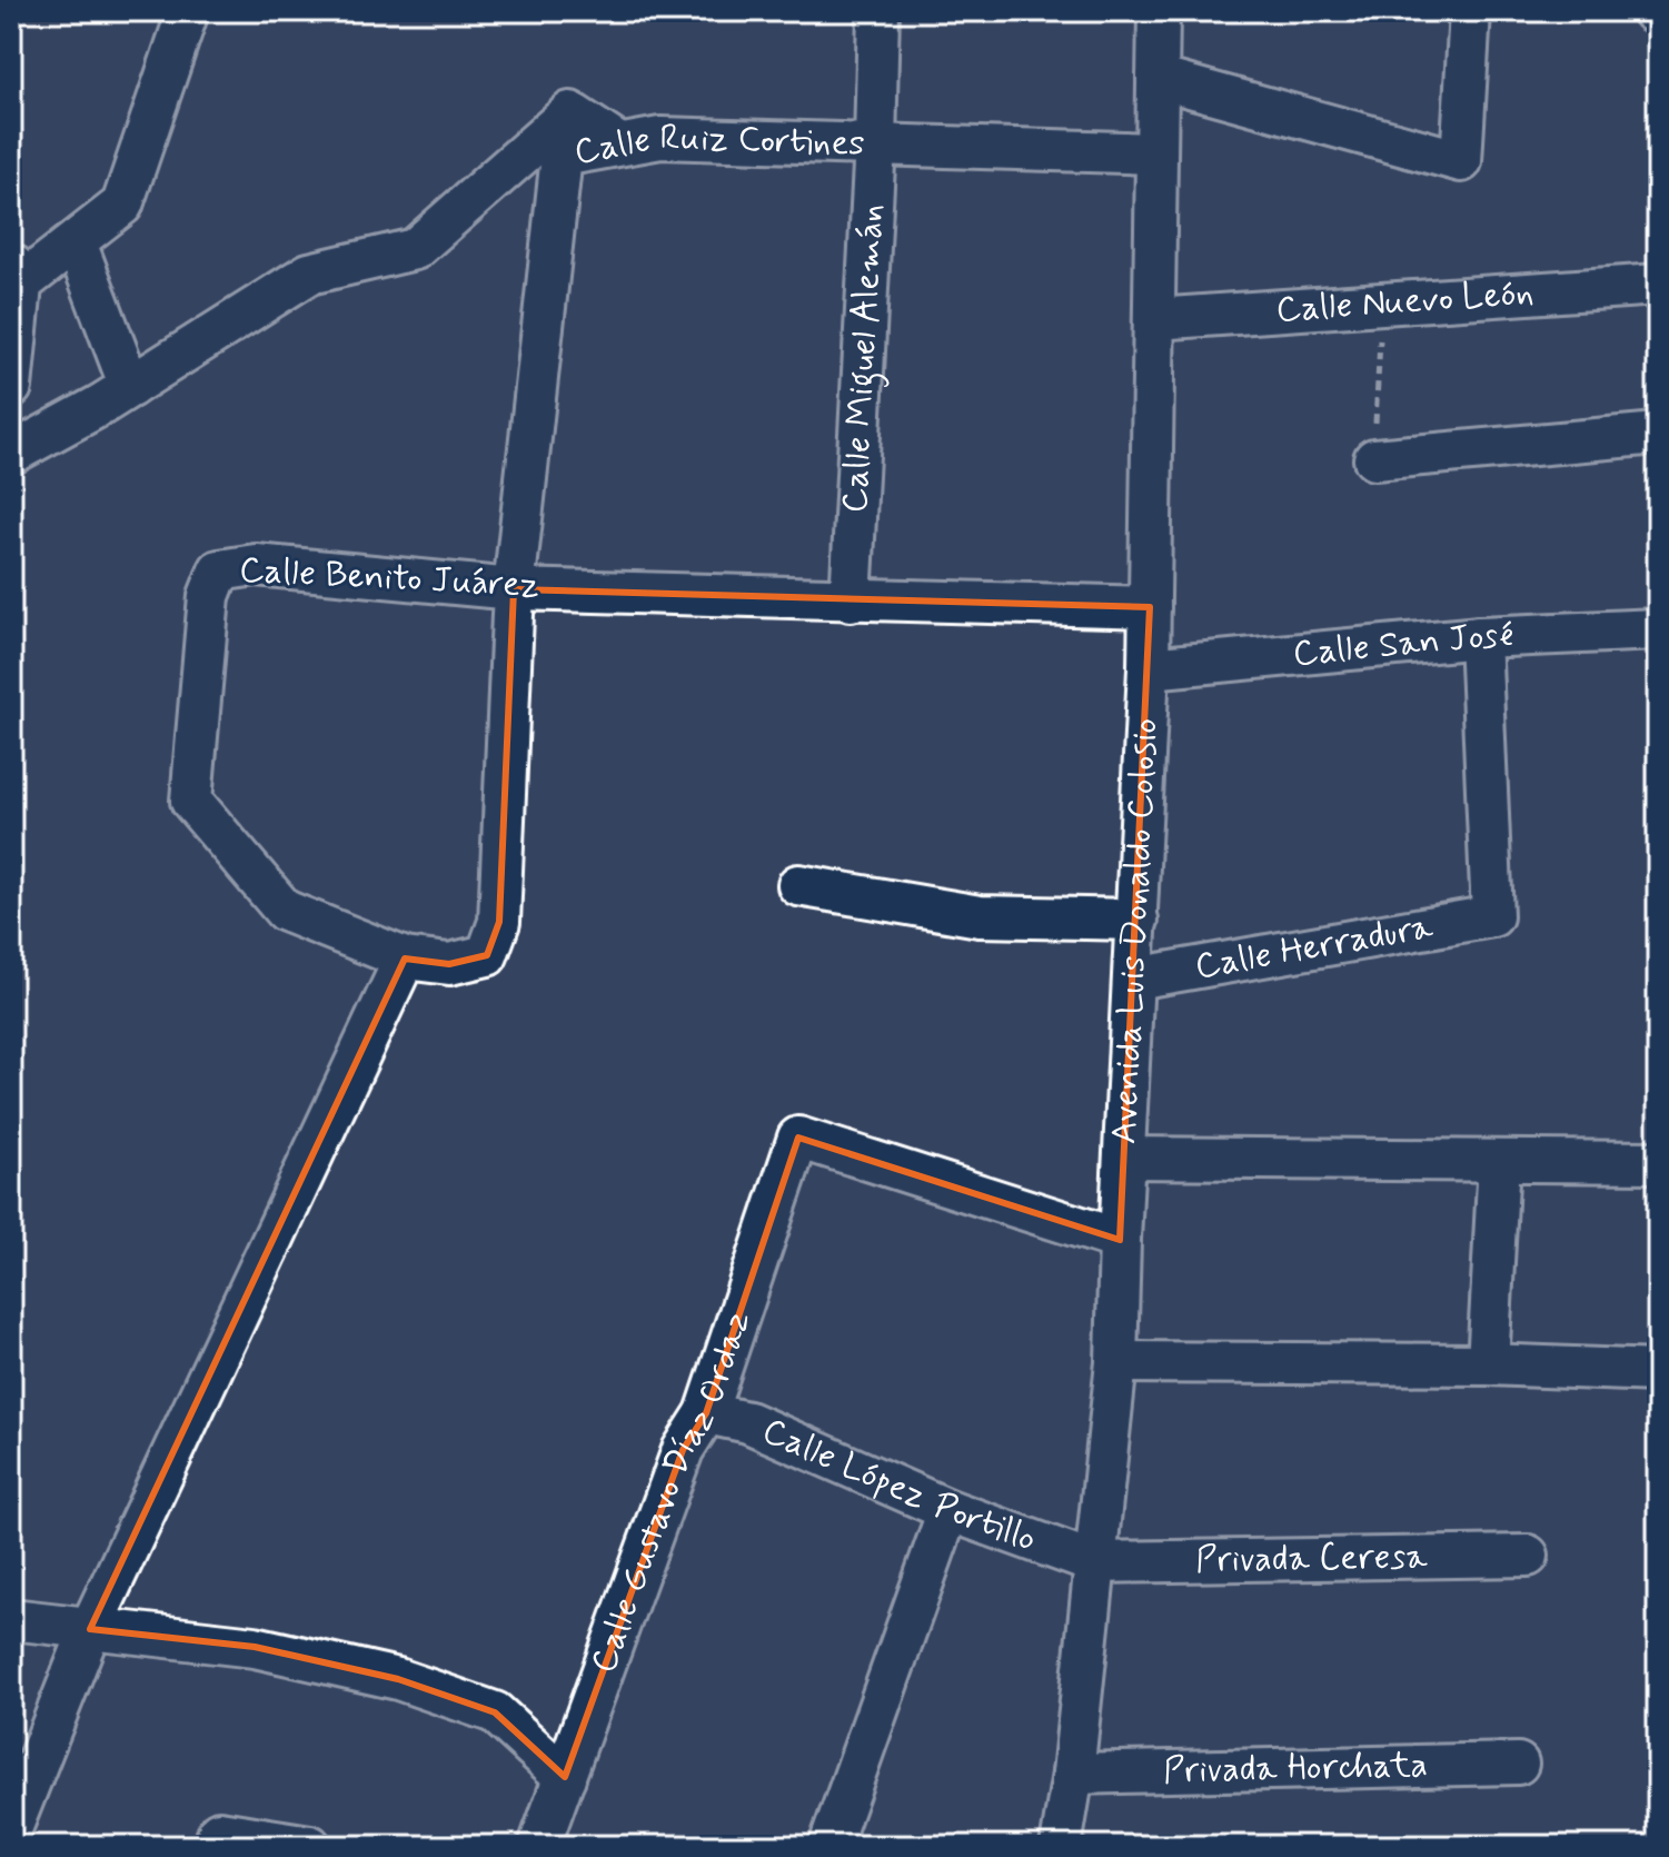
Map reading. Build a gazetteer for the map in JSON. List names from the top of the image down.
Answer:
{
  "streets": {
    "street": [
      "Calle Ruiz Cortines",
      "Calle Nuevo León",
      "Calle Miguel Alemán",
      "Calle Benito Juárez",
      "Calle San José",
      "Avenida Luis Donaldo Colosio",
      "Calle Herradura",
      "Calle López Portillo",
      "Calle Gustavo Díaz Ordaz",
      "Privada Ceresa",
      "Privada Horchata"
    ]
  },
  "crossings": [
    ["Calle Ruiz Cortines", "Calle Miguel Alemán"],
    ["Calle Ruiz Cortines", "Calle Benito Juárez"],
    ["Calle Ruiz Cortines", "Avenida Luis Donaldo Colosio"],
    ["Calle Nuevo León", "Avenida Luis Donaldo Colosio"],
    ["Calle Miguel Alemán", "Calle Benito Juárez"],
    ["Calle Benito Juárez", "Avenida Luis Donaldo Colosio"],
    ["Calle San José", "Avenida Luis Donaldo Colosio"],
    ["Calle San José", "Calle Herradura"],
    ["Avenida Luis Donaldo Colosio", "Calle Herradura"],
    ["Avenida Luis Donaldo Colosio", "Calle López Portillo"],
    ["Avenida Luis Donaldo Colosio", "Calle Gustavo Díaz Ordaz"],
    ["Avenida Luis Donaldo Colosio", "Privada Ceresa"],
    ["Avenida Luis Donaldo Colosio", "Privada Horchata"],
    ["Calle López Portillo", "Calle Gustavo Díaz Ordaz"],
    ["Calle López Portillo", "Privada Ceresa"]
  ]
}
